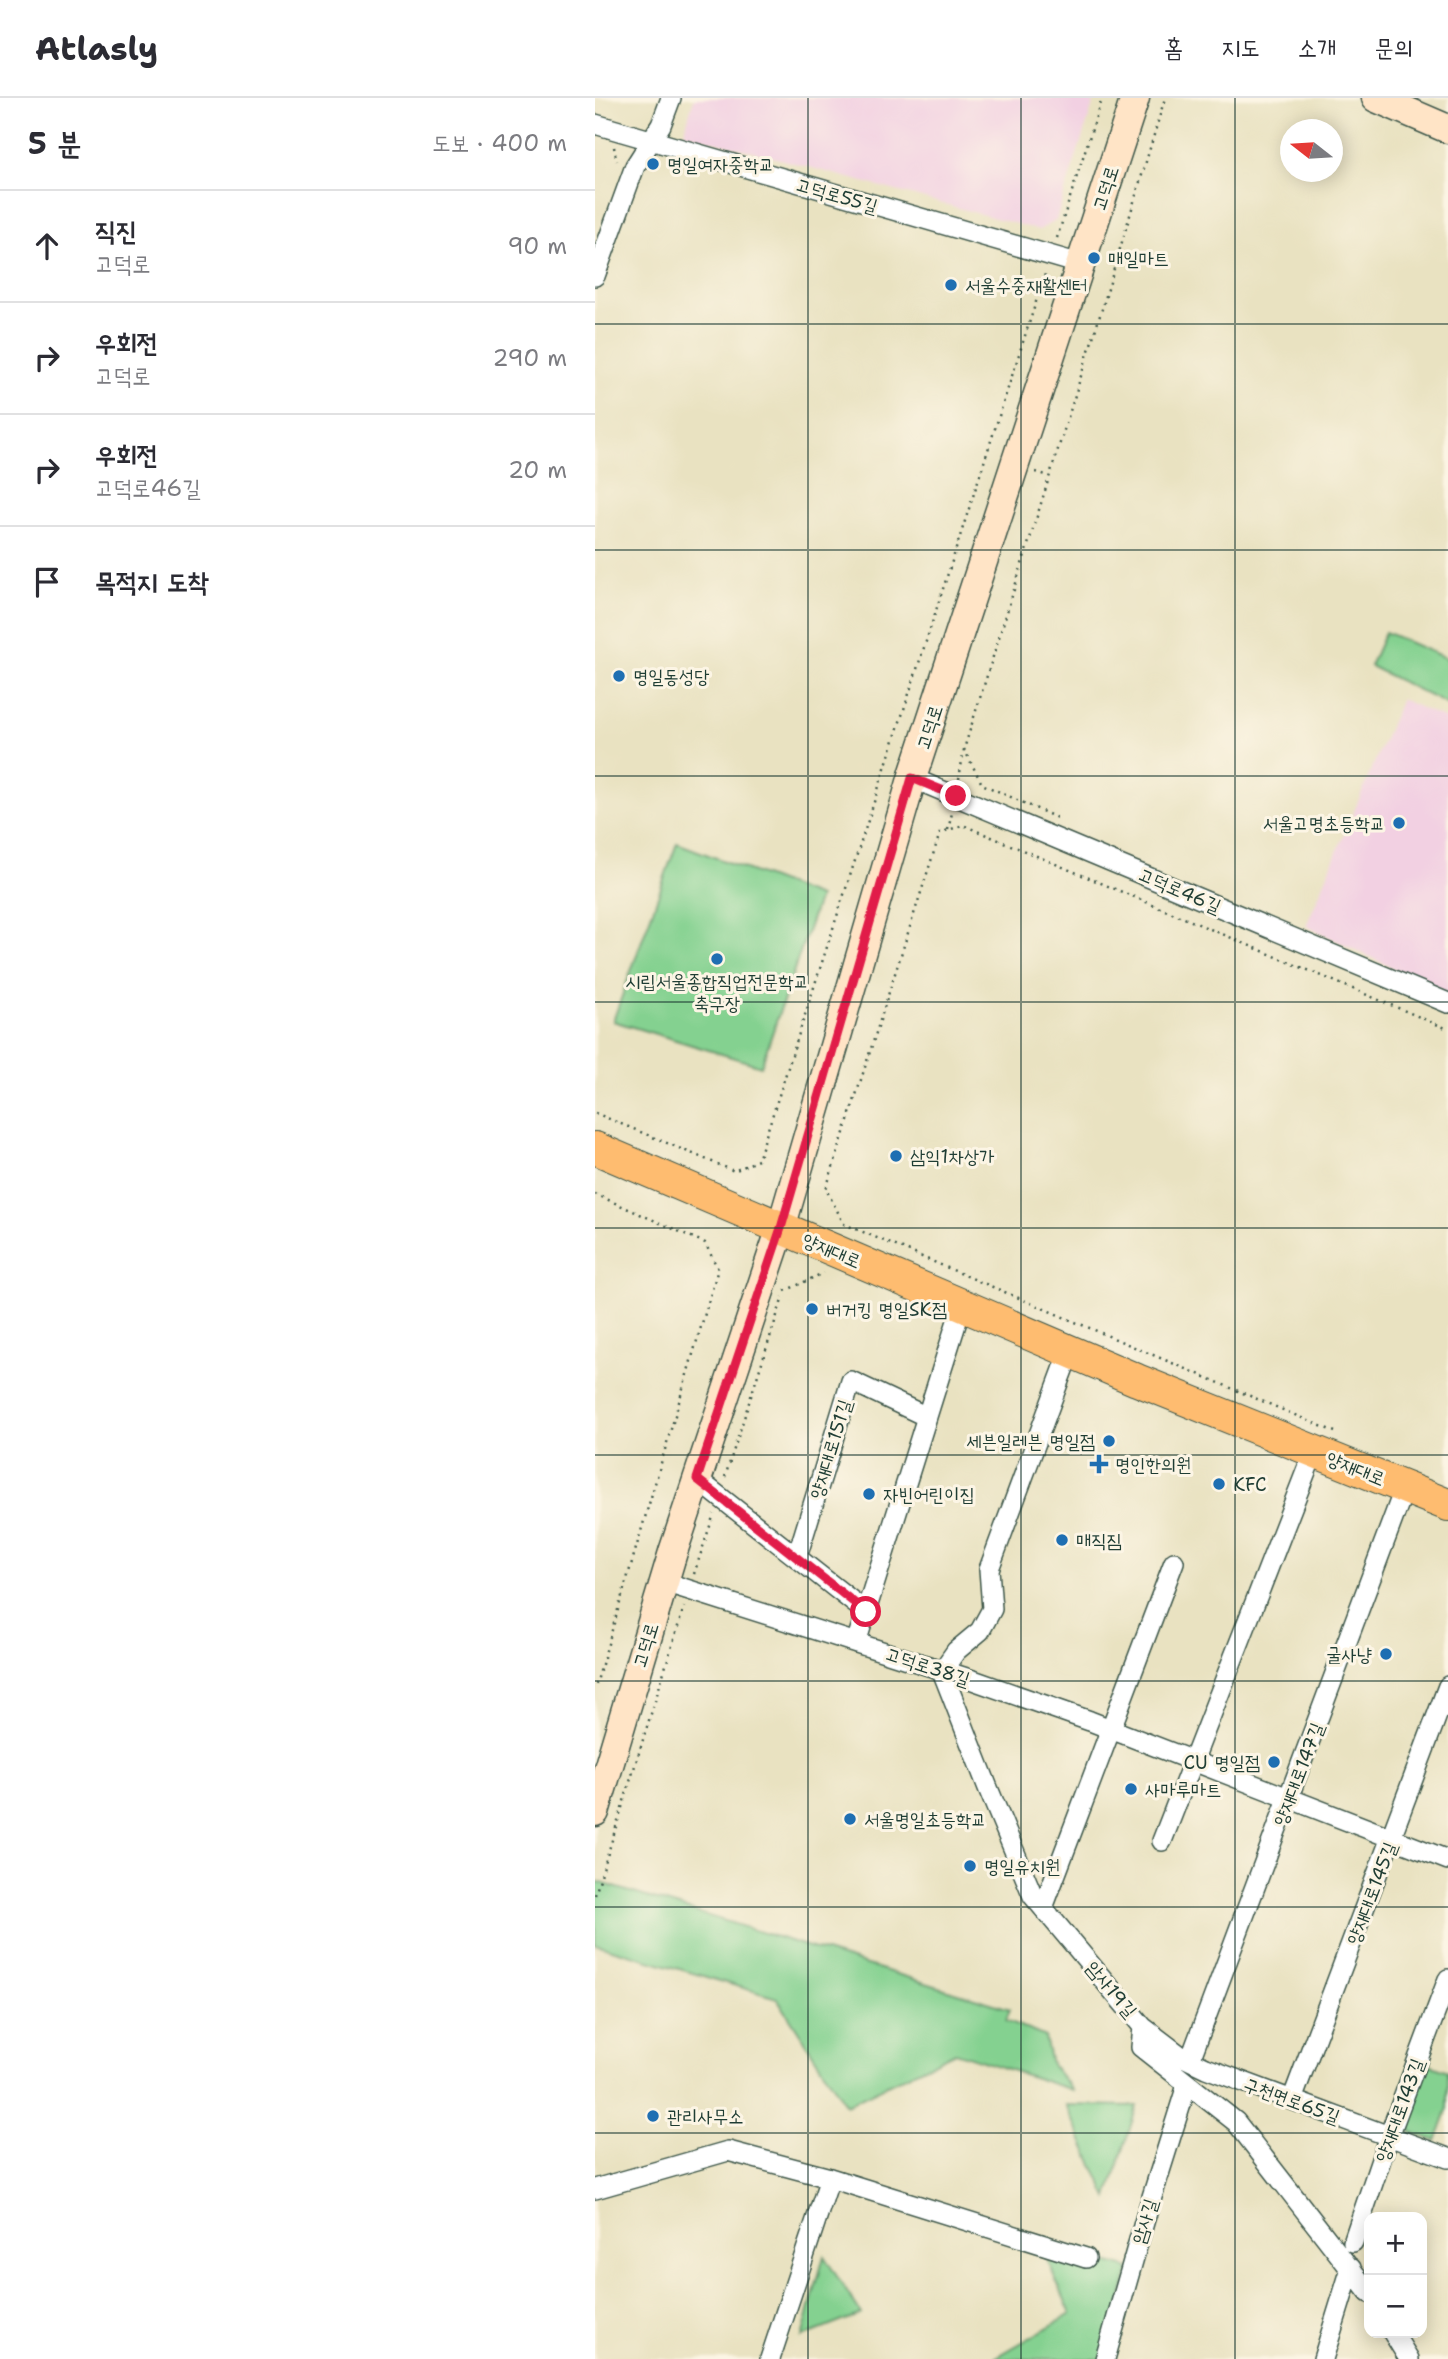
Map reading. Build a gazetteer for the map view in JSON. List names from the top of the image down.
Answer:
{
  "streets": {
    "main road": ["고덕로", "양재대로"],
    "street": [
      "고덕로55길",
      "고덕로46길",
      "양재대로151길",
      "고덕로38길",
      "양재대로147길",
      "양재대로145길",
      "암사19길",
      "구천면로65길",
      "양재대로143길",
      "암사길"
    ]
  },
  "crossings": [
    ["고덕로", "고덕로55길"],
    ["고덕로", "고덕로46길"],
    ["고덕로", "양재대로"],
    ["고덕로", "고덕로38길"],
    ["양재대로", "양재대로147길"],
    ["고덕로38길", "양재대로147길"],
    ["고덕로38길", "양재대로145길"],
    ["고덕로38길", "암사19길"],
    ["양재대로147길", "구천면로65길"],
    ["양재대로145길", "구천면로65길"],
    ["암사19길", "구천면로65길"],
    ["암사19길", "암사길"],
    ["구천면로65길", "양재대로143길"]
  ],
  "places": {
    "other": [
      "명일여자중학교",
      "매일마트",
      "서울수중재활센터",
      "명일동성당",
      "서울고명초등학교",
      "시립서울종합직업전문학교 축구장",
      "삼익1차상가",
      "버거킹 명일SK점",
      "세븐일레븐 명일점",
      "KFC",
      "자빈어린이집",
      "매직짐",
      "굴사냥",
      "CU 명일점",
      "사마루마트",
      "서울명일초등학교",
      "명일유치원",
      "관리사무소"
    ],
    "health": ["명인한의원"]
  },
  "north": "left",
  "page": {
    "header": "Atlasly",
    "nav": [
      "홈",
      "지도",
      "소개",
      "문의"
    ],
    "heading": ["5 분", "도보 · 400 m"],
    "list": [
      ["직진", "고덕로", "90 m"],
      ["우회전", "고덕로", "290 m"],
      ["우회전", "고덕로46길", "20 m"],
      "목적지 도착"
    ],
    "map_buttons": ["+", "−"]
  }
}
